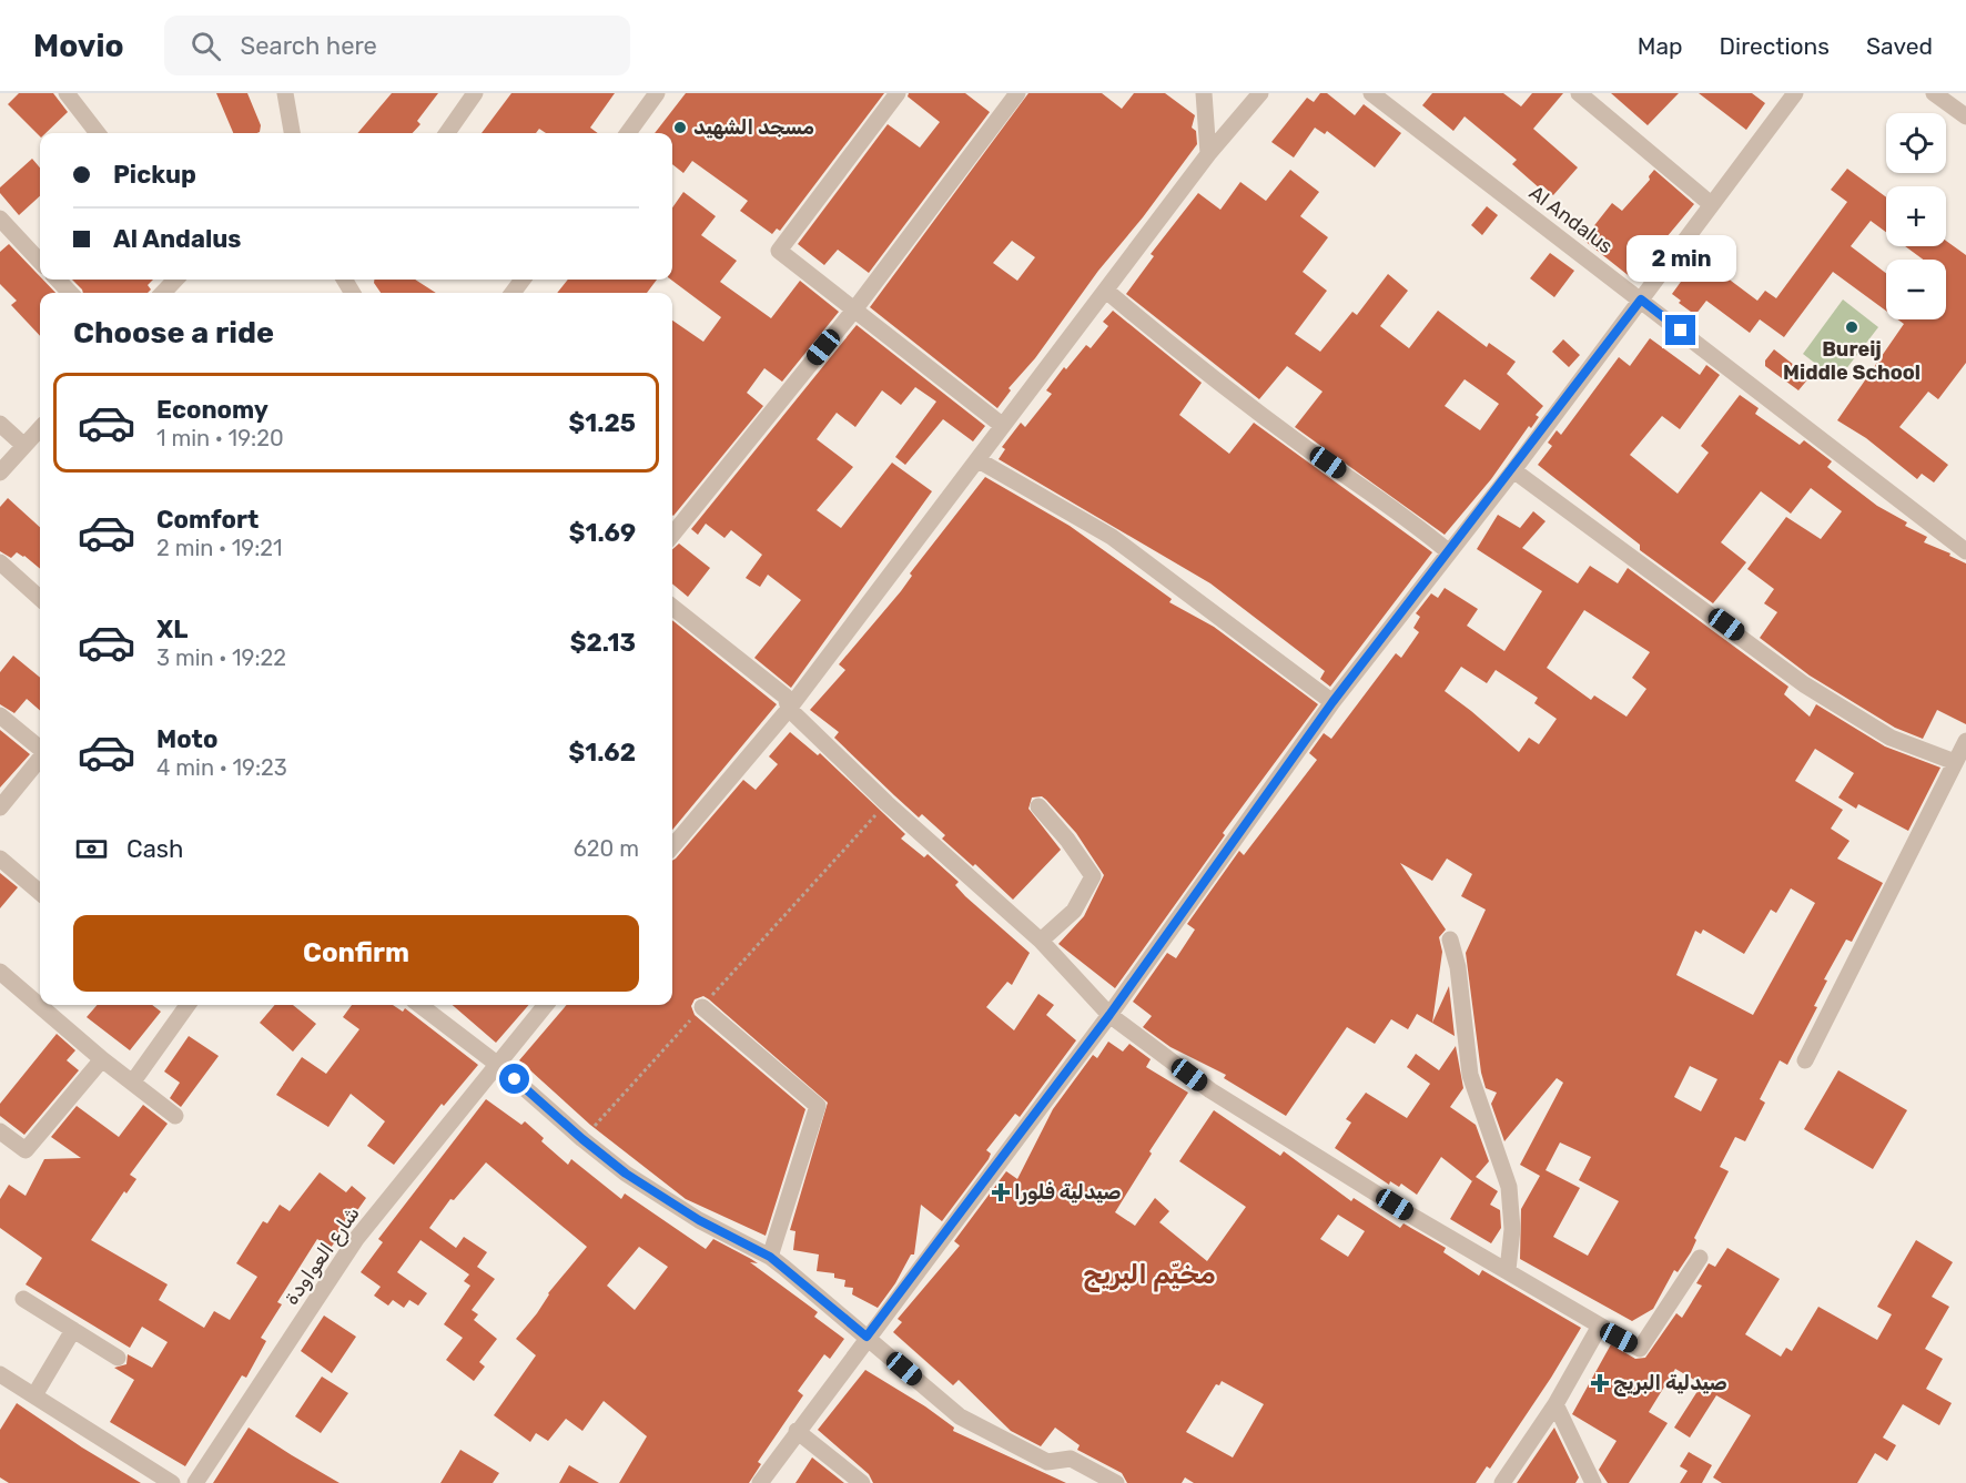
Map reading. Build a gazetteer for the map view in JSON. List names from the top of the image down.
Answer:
{
  "streets": {
    "street": ["Al Andalus", "شارع العواودة"]
  },
  "districts": ["مخيّم البريج"],
  "places": {
    "other": ["مسجد الشهيد", "Bureij Middle School"],
    "health": ["صيدلية فلورا", "صيدلية البريج"]
  },
  "page": {
    "header": "Movio",
    "search": "Search here",
    "nav": ["Map", "Directions", "Saved"],
    "map_buttons": ["+", "−"],
    "banner": ["Pickup", "Al Andalus"],
    "bubble": "2 min",
    "heading": "Choose a ride",
    "list": [
      {
        "name": "Economy",
        "note": "1 min · 19:20",
        "value": "$1.25"
      },
      {
        "name": "Comfort",
        "note": "2 min · 19:21",
        "value": "$1.69"
      },
      {
        "name": "XL",
        "note": "3 min · 19:22",
        "value": "$2.13"
      },
      {
        "name": "Moto",
        "note": "4 min · 19:23",
        "value": "$1.62"
      }
    ],
    "pay": ["Cash", "620 m"],
    "buttons": "Confirm"
  }
}
